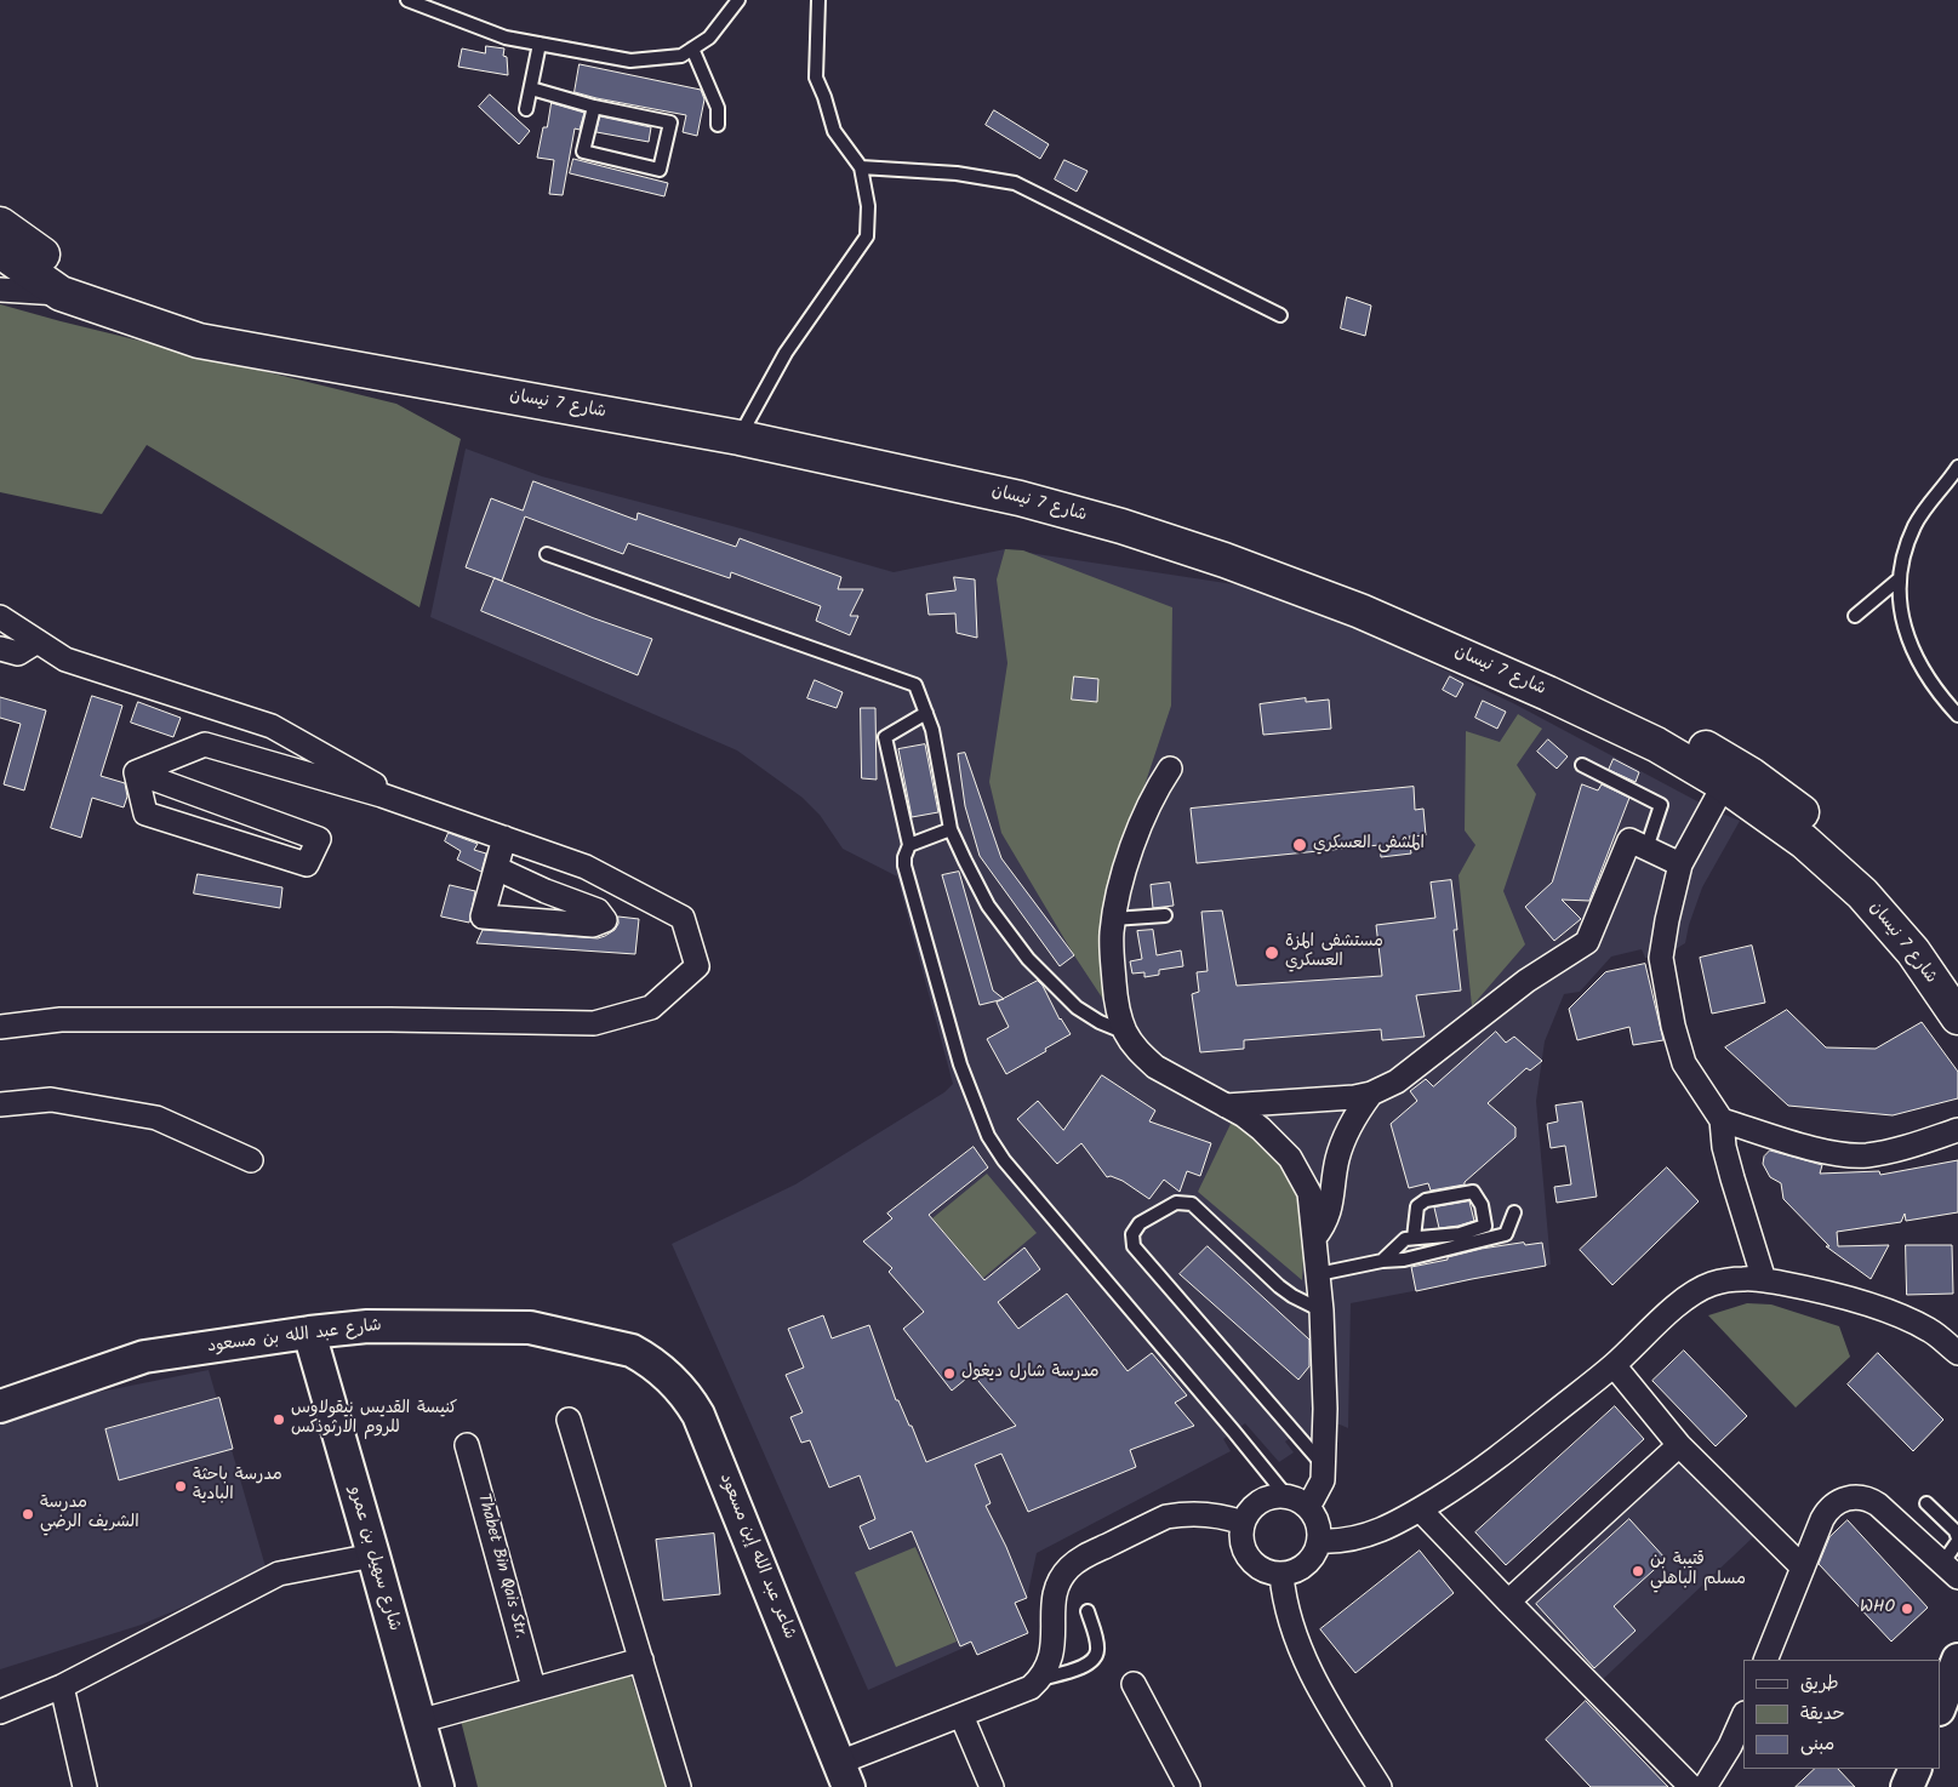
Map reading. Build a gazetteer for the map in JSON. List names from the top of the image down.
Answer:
{
  "streets": {
    "main road": ["شارع 7 نيسان"],
    "street": [
      "شارع عبد الله بن مسعود",
      "شاعر عبد الله إبن مسعود",
      "شارع سهيل بن عمرو",
      "Thabet Bin Qais Str."
    ]
  },
  "crossings": [
    ["شارع عبد الله بن مسعود", "شاعر عبد الله إبن مسعود"],
    ["شارع عبد الله بن مسعود", "شارع سهيل بن عمرو"]
  ],
  "places": [
    "المشفى العسكري",
    "مستشفى المزة العسكري",
    "مدرسة شارل ديغول",
    "كنيسة القديس نيقولاوس للروم الارثوذكس",
    "مدرسة باحثة البادية",
    "مدرسة الشريف الرضي",
    "قتيبة بن مسلم الباهلي",
    "WHO"
  ],
  "legend": ["طريق", "حديقة", "مبنى"]
}
